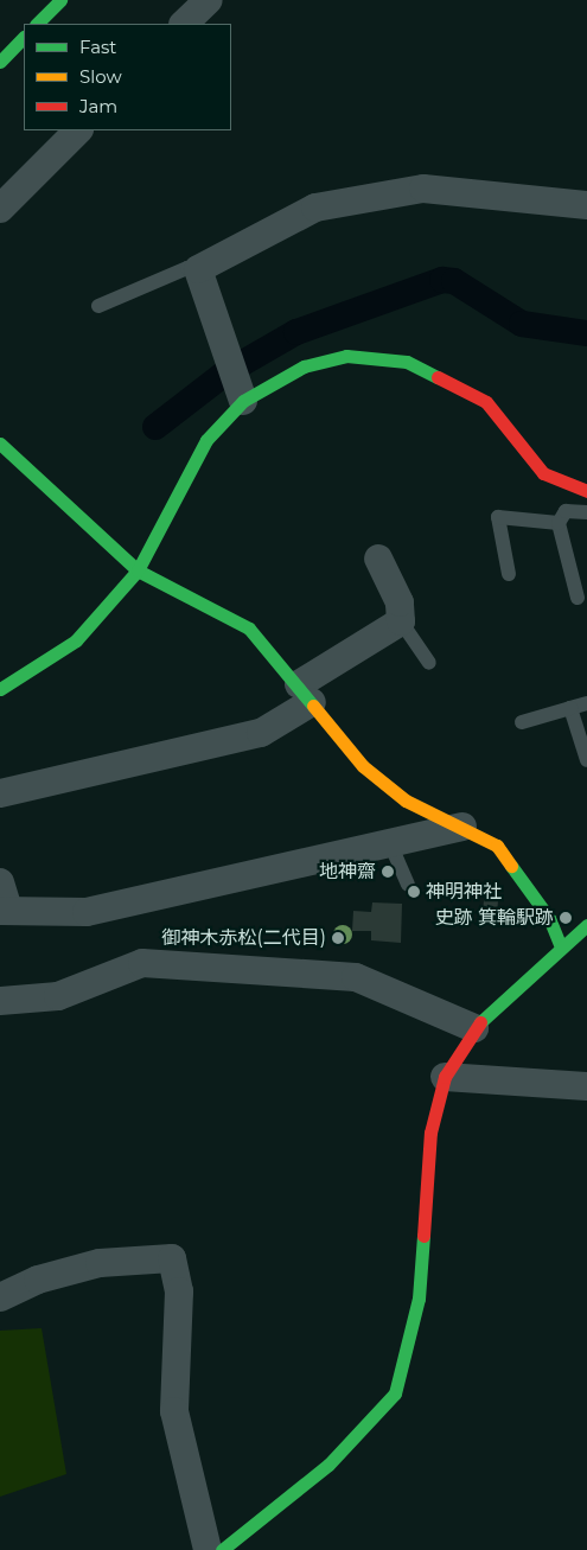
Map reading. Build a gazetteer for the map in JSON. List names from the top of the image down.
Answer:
{
  "places": [
    "地神齋",
    "神明神社",
    "史跡 箕輪駅跡",
    "御神木赤松(二代目)"
  ],
  "legend": ["Fast", "Slow", "Jam"]
}
